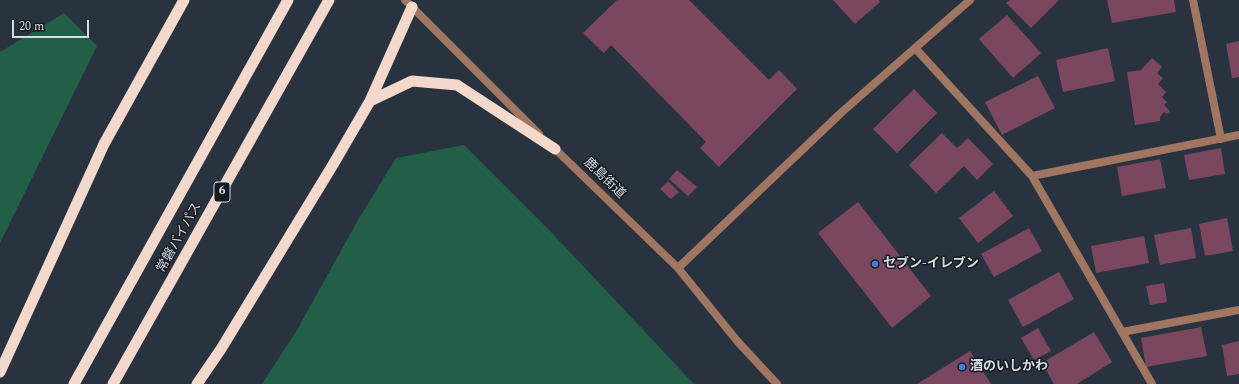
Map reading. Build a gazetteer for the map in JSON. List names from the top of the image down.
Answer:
{
  "streets": {
    "highway": ["6", "常磐バイパス"],
    "street": ["鹿島街道"]
  },
  "places": ["セブン-イレブン", "酒のいしかわ"],
  "scale_bar": "20 m"
}
